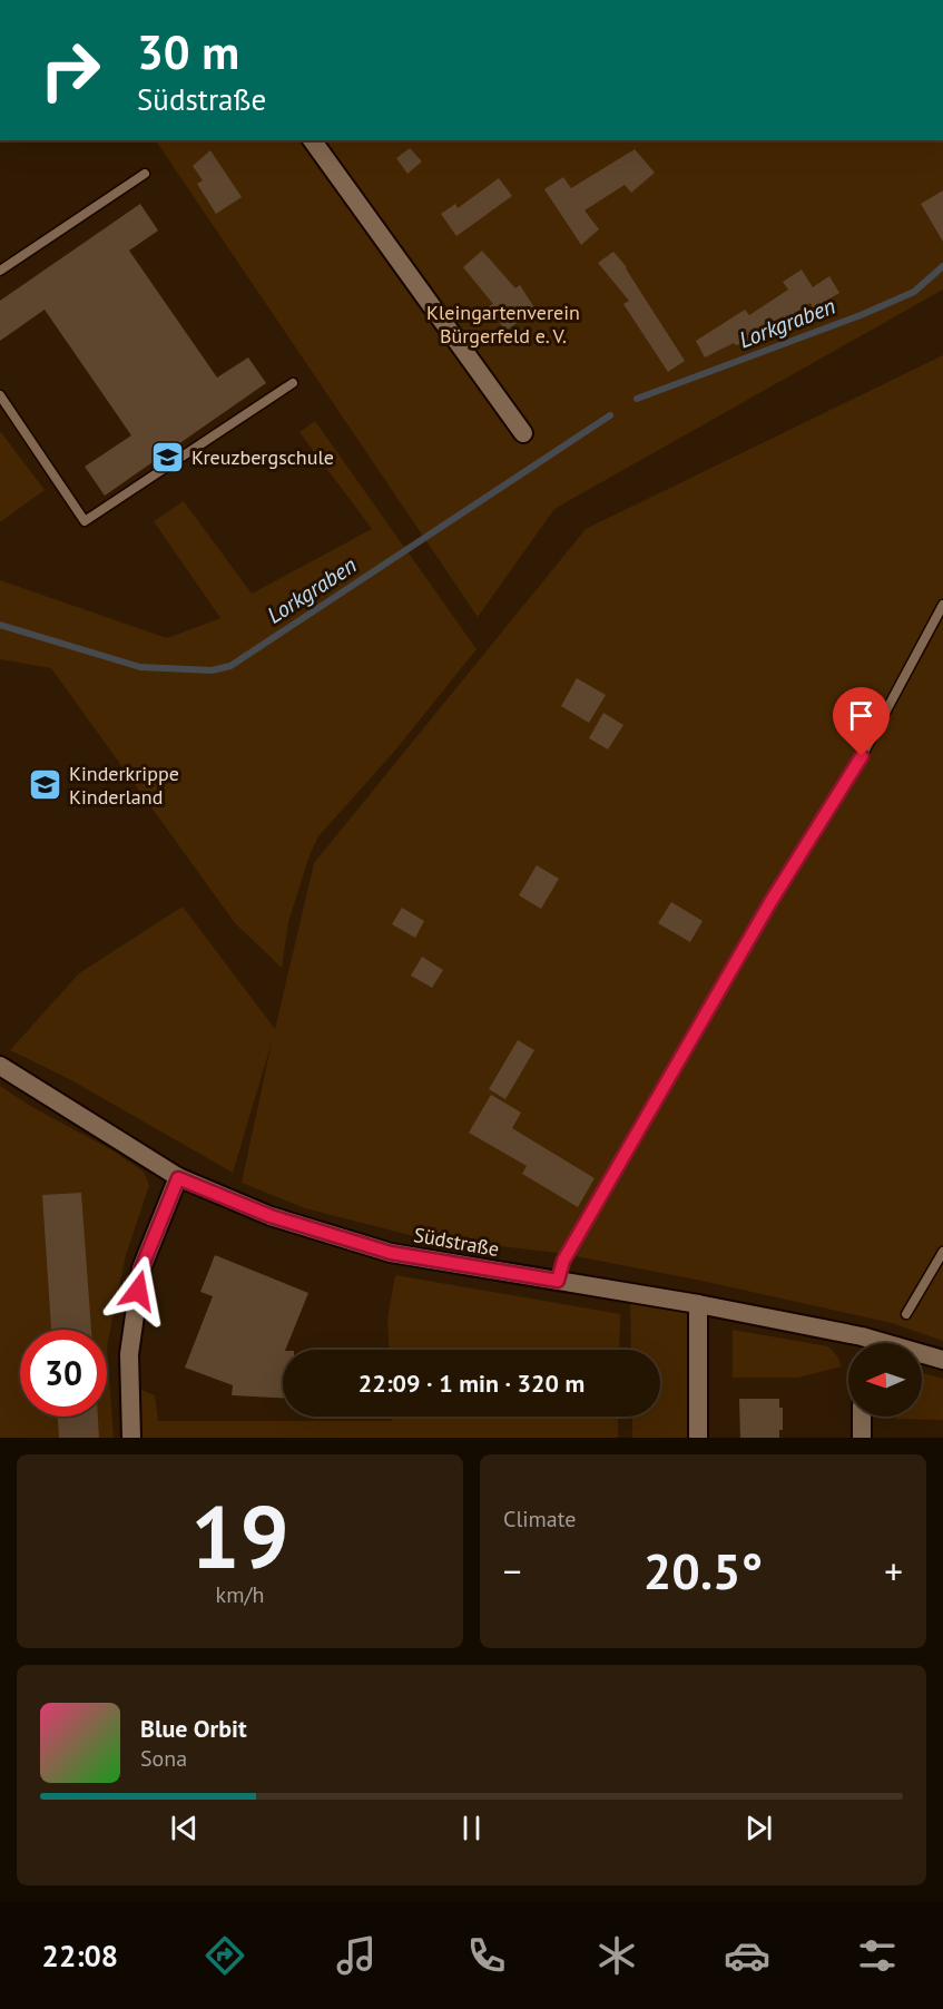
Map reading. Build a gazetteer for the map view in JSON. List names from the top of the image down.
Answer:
{
  "streets": {
    "street": ["Südstraße"]
  },
  "water": ["Lorkgraben"],
  "parks": ["Kleingartenverein Bürgerfeld e. V."],
  "places": {
    "school or university": ["Kreuzbergschule", "Kinderkrippe Kinderland"]
  },
  "north": "left",
  "page": {
    "turn": ["30 m", "Südstraße"],
    "limit": "30",
    "trip": "22:09 · 1 min · 320 m",
    "tile": [
      ["19", "km/h"],
      "Climate"
    ],
    "heat": ["−", "20.5°", "+"],
    "song": ["Blue Orbit", "Sona"],
    "tabs": "22:08"
  }
}
